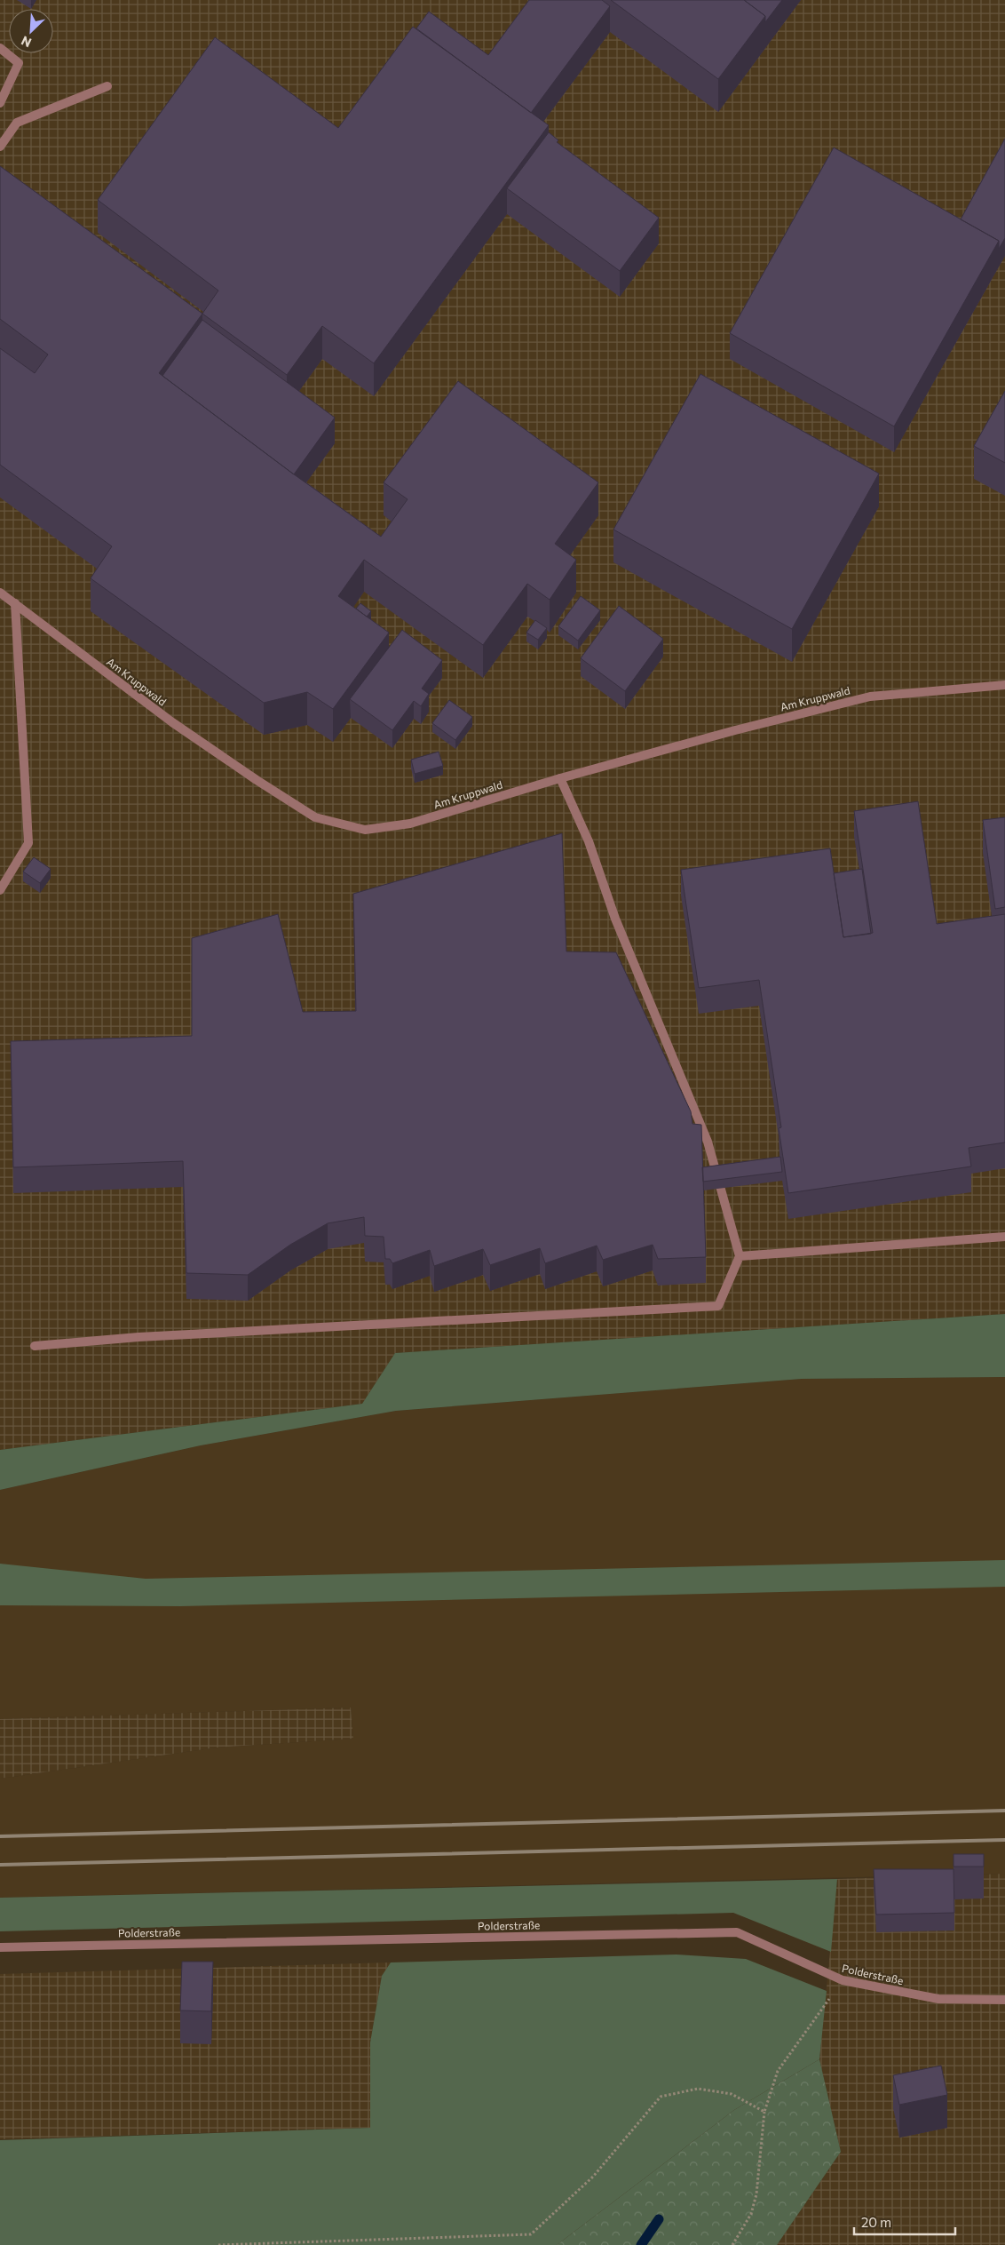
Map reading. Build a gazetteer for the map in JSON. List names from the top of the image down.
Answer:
{
  "streets": {
    "street": ["Am Kruppwald", "Polderstraße"]
  },
  "scale_bar": "20 m",
  "north": "bottom left"
}
